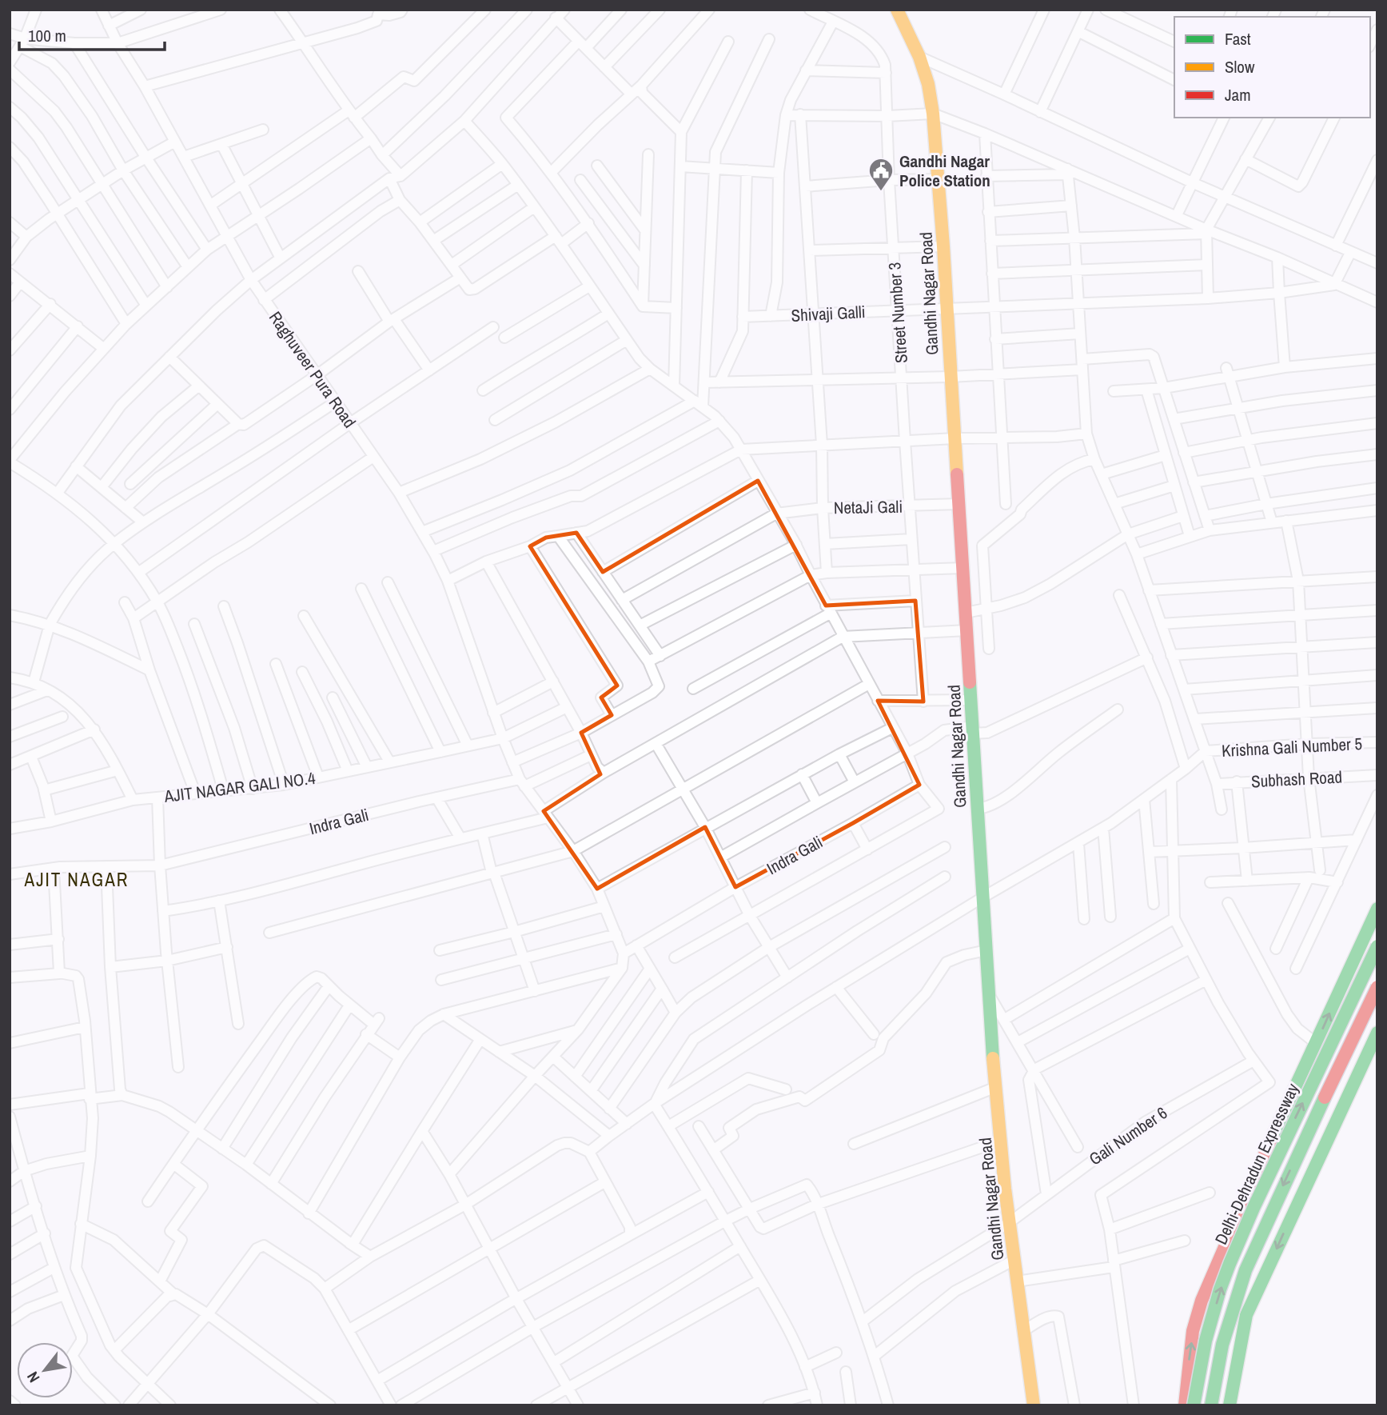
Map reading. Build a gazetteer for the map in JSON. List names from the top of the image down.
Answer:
{
  "streets": {
    "main road": ["Gandhi Nagar Road", "Delhi-Dehradun Expressway"],
    "street": [
      "Street Number 3",
      "Shivaji Galli",
      "Raghuveer Pura Road",
      "NetaJi Gali",
      "Krishna Gali Number 5",
      "Subhash Road",
      "AJIT NAGAR GALI NO.4",
      "Indra Gali",
      "Gali Number 6"
    ]
  },
  "crossings": [
    ["Gandhi Nagar Road", "Shivaji Galli"],
    ["Gandhi Nagar Road", "NetaJi Gali"],
    ["Gandhi Nagar Road", "Gali Number 6"],
    ["Street Number 3", "Shivaji Galli"],
    ["Street Number 3", "NetaJi Gali"],
    ["Raghuveer Pura Road", "AJIT NAGAR GALI NO.4"]
  ],
  "districts": ["AJIT NAGAR"],
  "places": {
    "public building": ["Gandhi Nagar Police Station"]
  },
  "legend": ["Fast", "Slow", "Jam"],
  "scale_bar": "100 m",
  "north": "bottom left"
}
